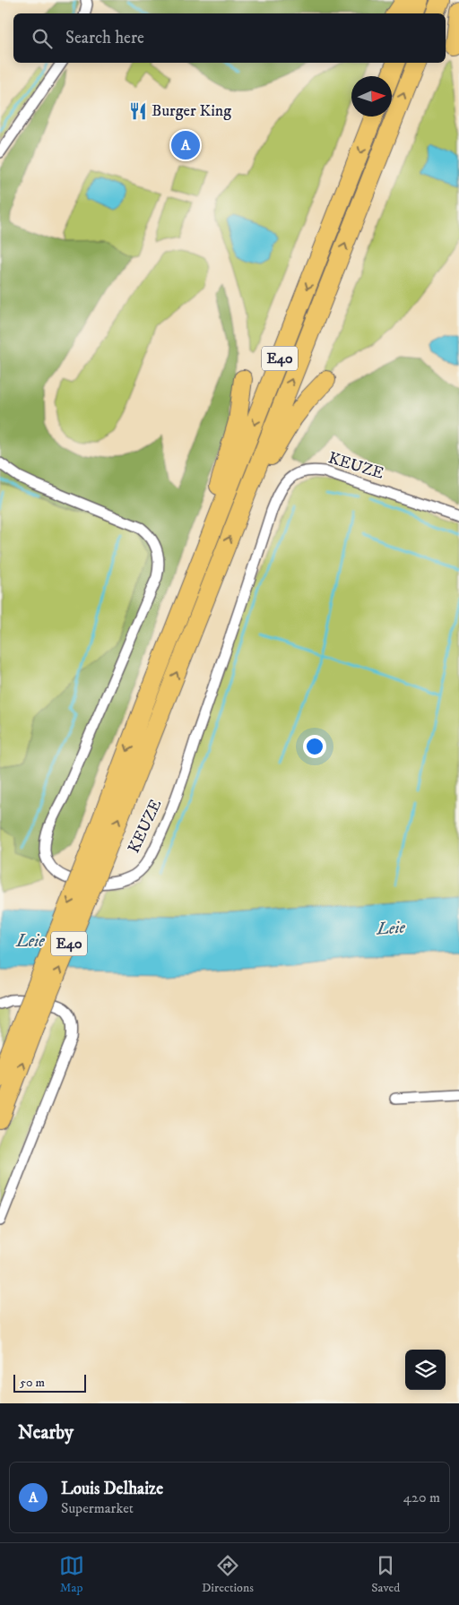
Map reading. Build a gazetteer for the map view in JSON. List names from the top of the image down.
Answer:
{
  "streets": {
    "highway": ["E40"],
    "street": ["KEUZE"]
  },
  "water": ["Leie"],
  "places": {
    "restaurant": ["Burger King"]
  },
  "scale_bar": "50 m",
  "north": "right",
  "page": {
    "search": "Search here",
    "pins": "A",
    "scale": "50 m",
    "heading": "Nearby",
    "list": [
      {
        "mark": "A",
        "name": "Louis Delhaize",
        "note": "Supermarket",
        "value": "420 m"
      }
    ],
    "nav": ["Map", "Directions", "Saved"]
  }
}
